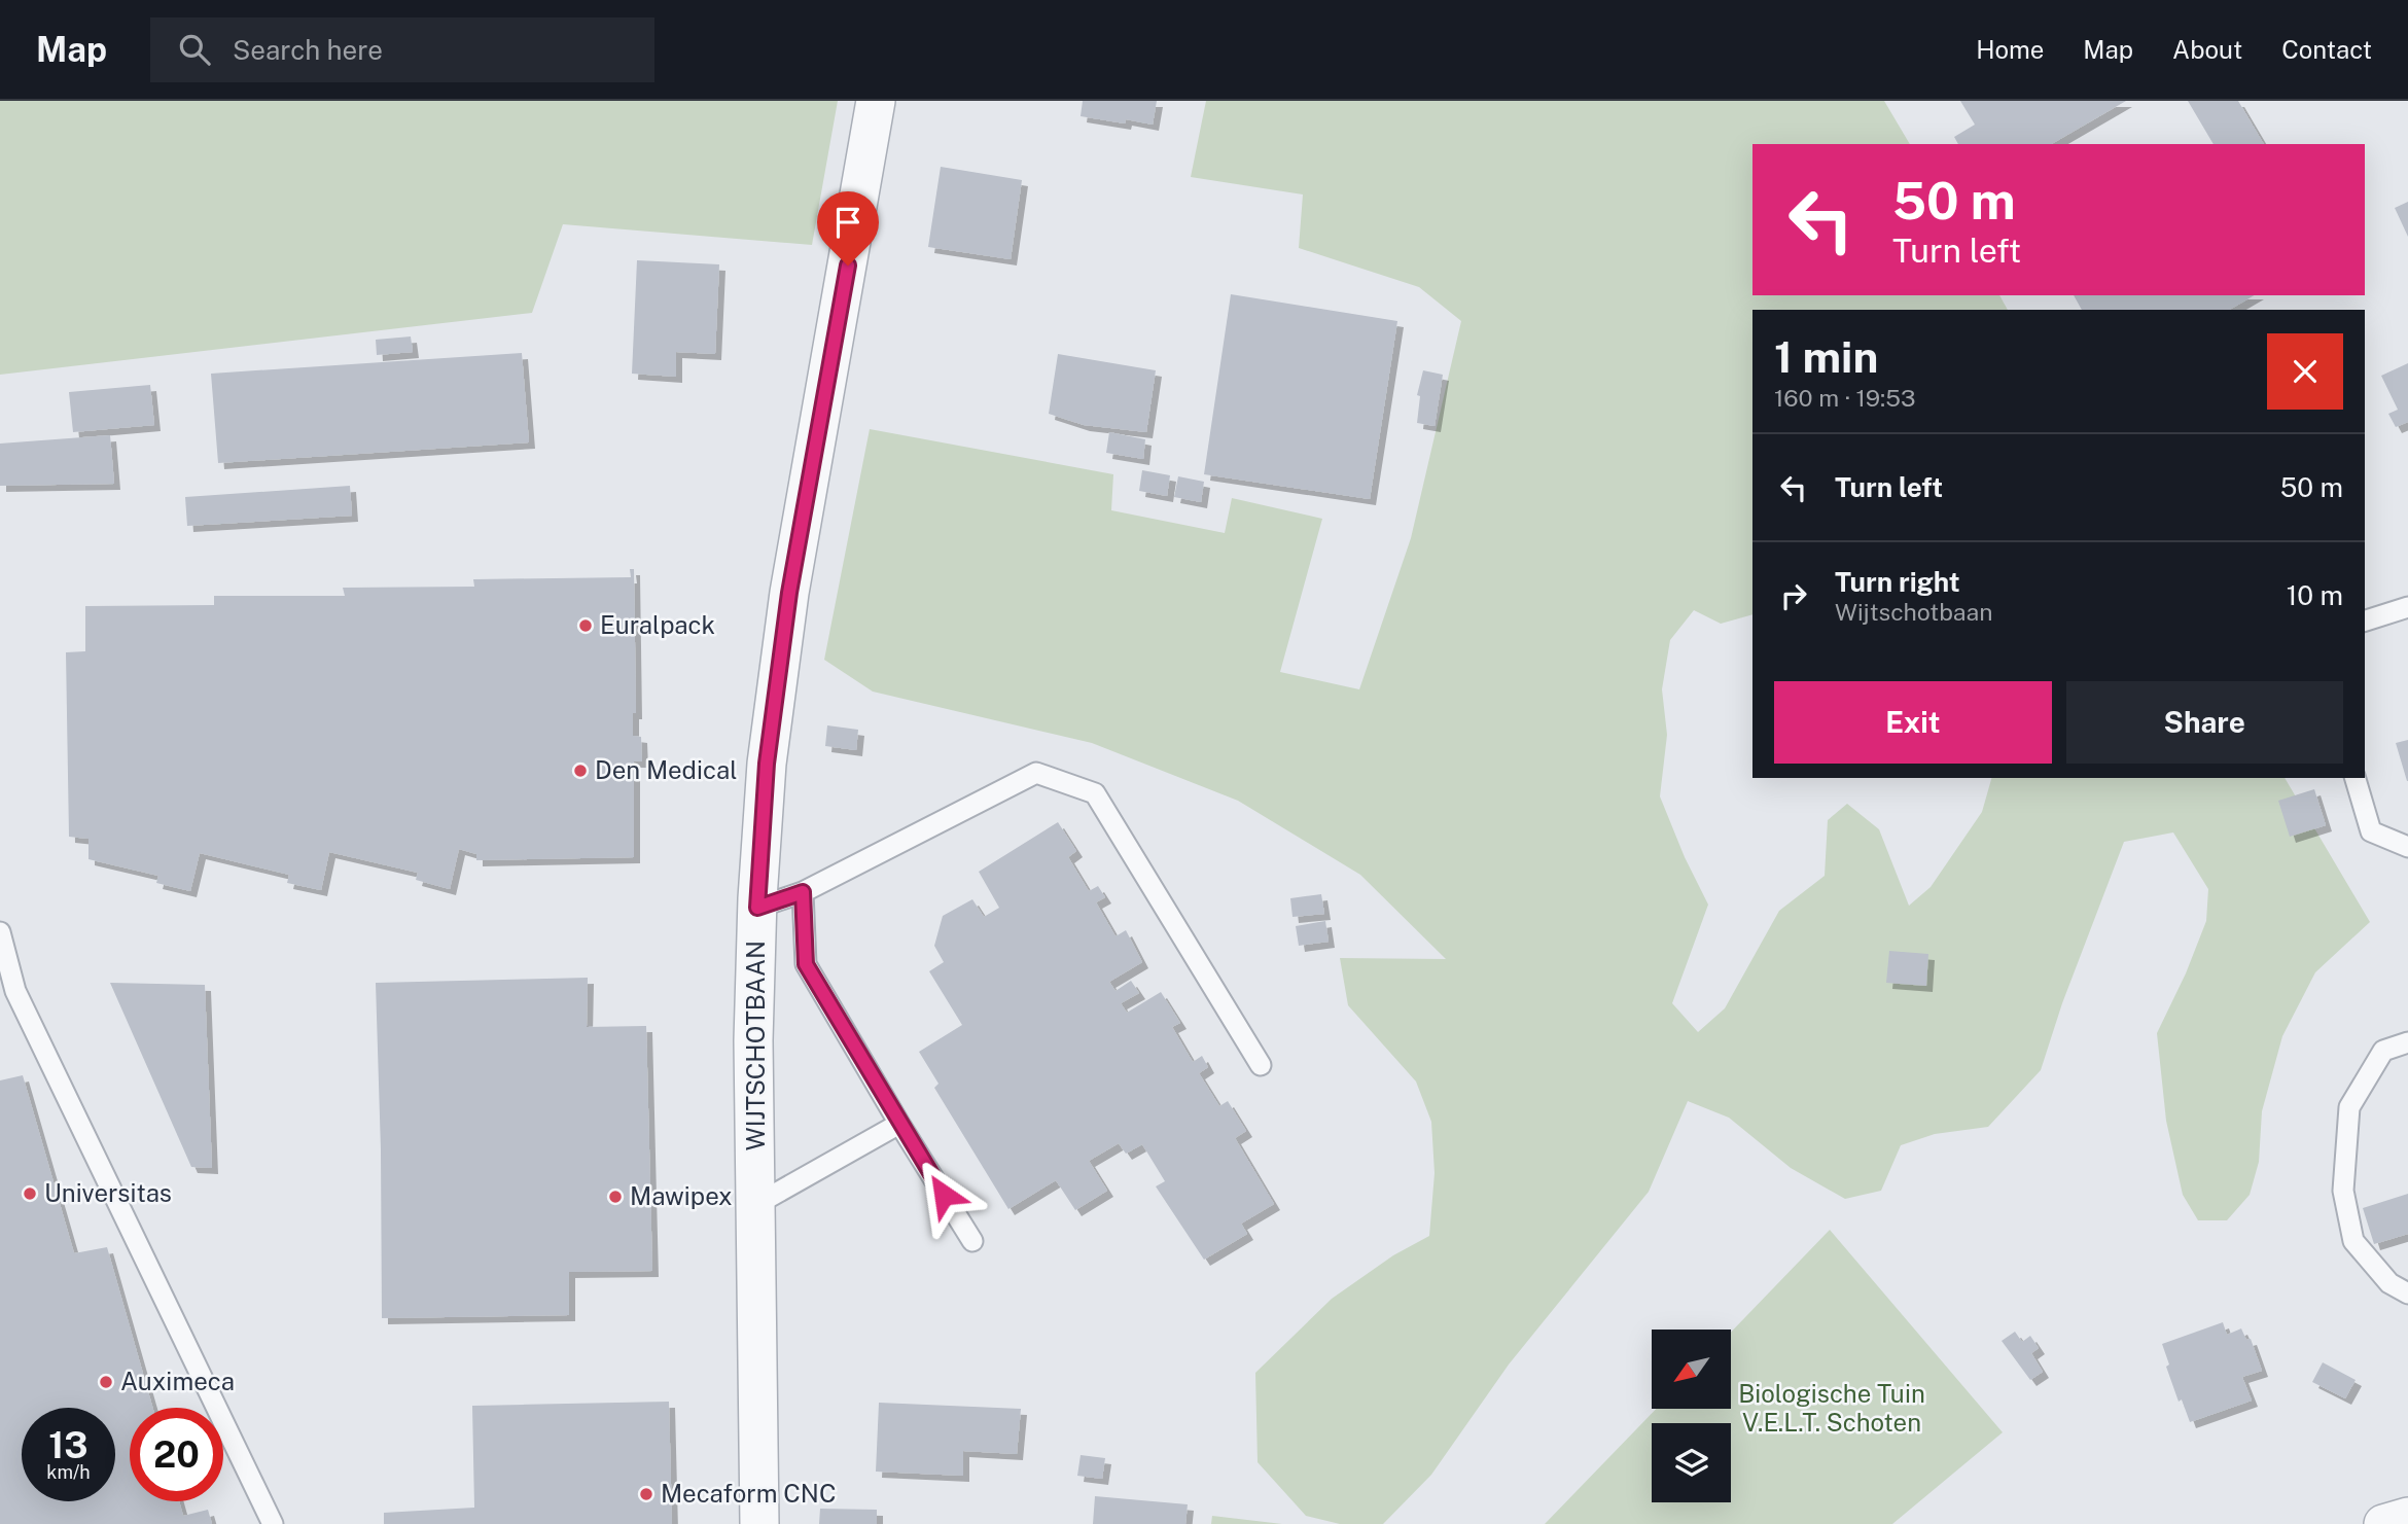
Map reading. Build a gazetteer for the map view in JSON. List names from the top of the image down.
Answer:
{
  "streets": {
    "street": ["WIJTSCHOTBAAN"]
  },
  "parks": ["Biologische Tuin V.E.L.T. Schoten"],
  "places": [
    "Euralpack",
    "Den Medical",
    "Universitas",
    "Mawipex",
    "Auximeca",
    "Mecaform CNC"
  ],
  "north": "bottom left",
  "page": {
    "header": "Map",
    "search": "Search here",
    "nav": [
      "Home",
      "Map",
      "About",
      "Contact"
    ],
    "turn": ["50 m", "Turn left"],
    "heading": ["1 min", "160 m · 19:53"],
    "list": [
      {
        "name": "Turn left",
        "value": "50 m"
      },
      {
        "name": "Turn right",
        "note": "Wijtschotbaan",
        "value": "10 m"
      }
    ],
    "buttons": ["Exit", "Share"],
    "speed": "13 km/h",
    "limit": "20"
  }
}
